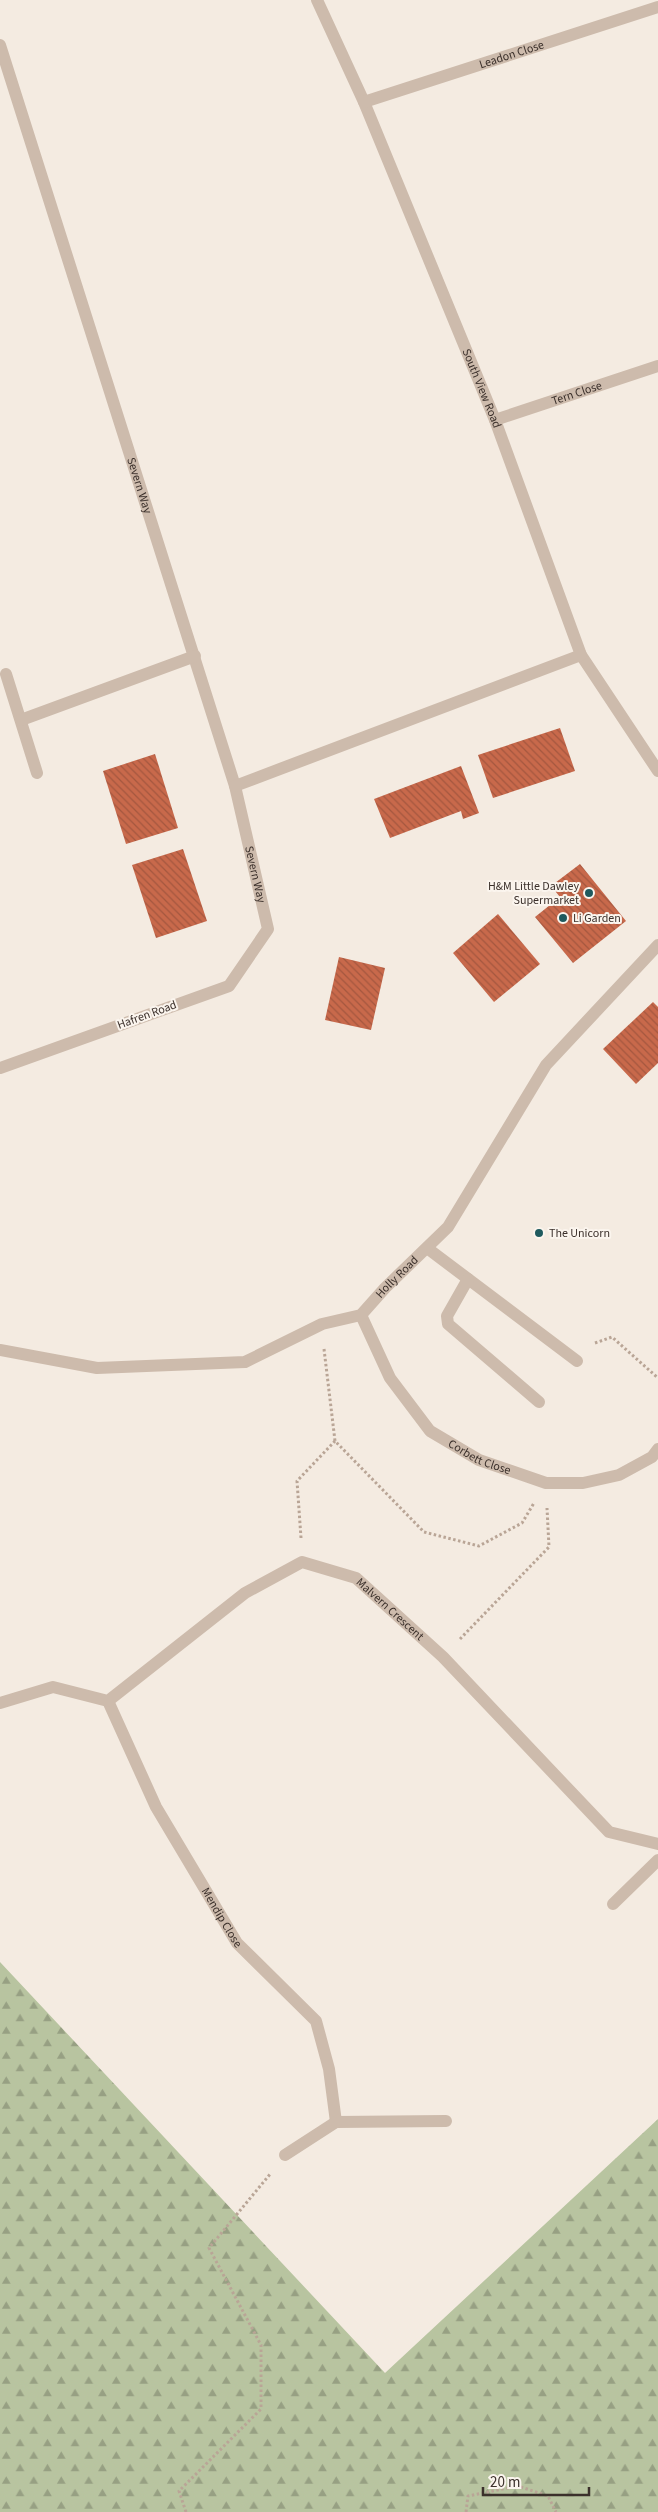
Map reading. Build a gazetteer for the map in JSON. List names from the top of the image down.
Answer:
{
  "streets": {
    "street": [
      "Leadon Close",
      "South View Road",
      "Tern Close",
      "Severn Way",
      "Hafren Road",
      "Holly Road",
      "Corbett Close",
      "Malvern Crescent",
      "Mendip Close"
    ]
  },
  "crossings": [
    ["Leadon Close", "South View Road"],
    ["South View Road", "Tern Close"],
    ["Severn Way", "Hafren Road"],
    ["Holly Road", "Corbett Close"]
  ],
  "places": ["H&M Little Dawley Supermarket", "Li Garden", "The Unicorn"],
  "scale_bar": "20 m"
}
